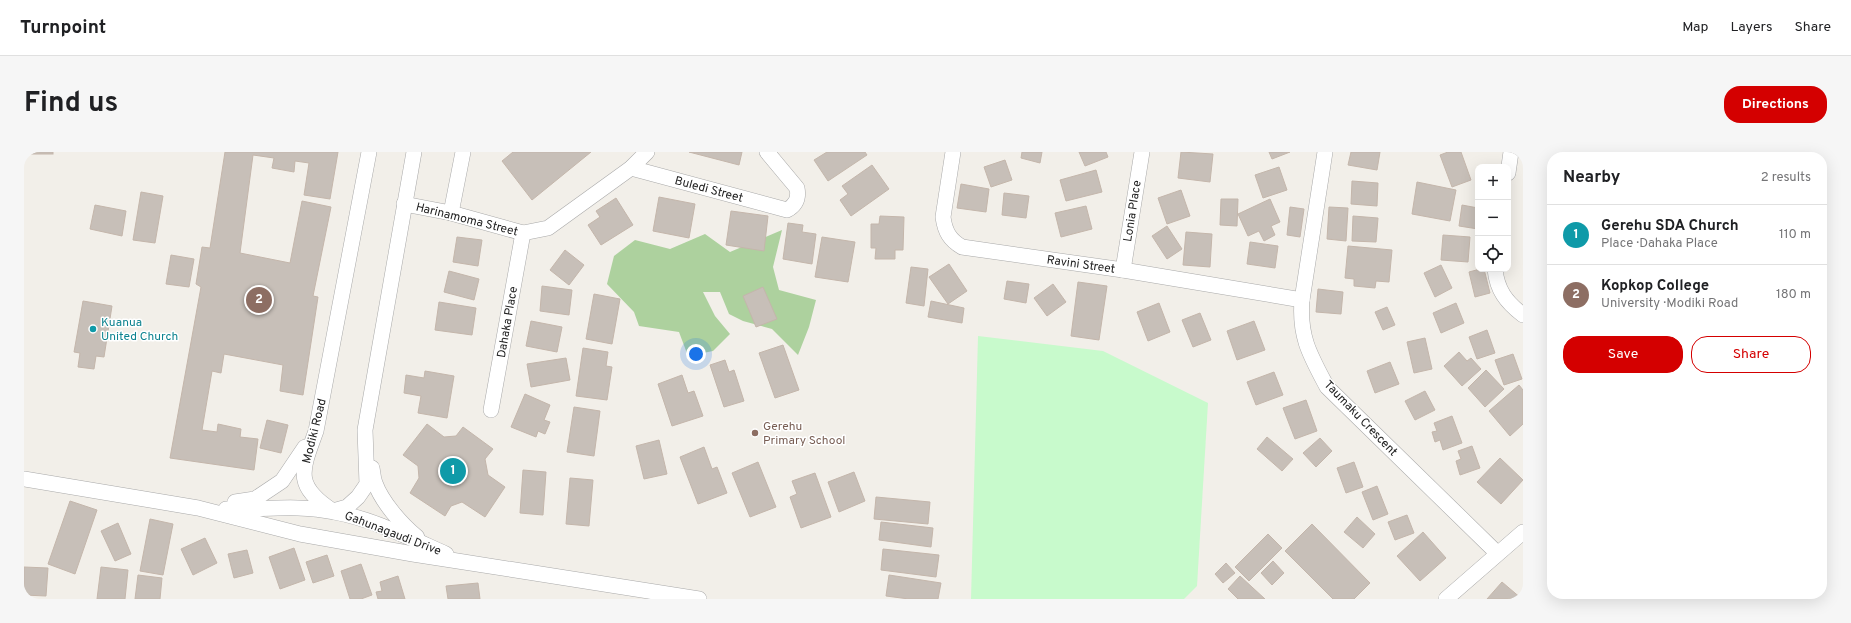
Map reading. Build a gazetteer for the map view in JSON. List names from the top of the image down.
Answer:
{
  "streets": {
    "street": [
      "Buledi Street",
      "Lonia Place",
      "Harinamoma Street",
      "Ravini Street",
      "Dahaka Place",
      "Taumaku Crescent",
      "Modiki Road",
      "Gahunagaudi Drive"
    ]
  },
  "crossings": [
    ["Buledi Street", "Harinamoma Street"],
    ["Lonia Place", "Ravini Street"],
    ["Harinamoma Street", "Dahaka Place"],
    ["Ravini Street", "Taumaku Crescent"],
    ["Modiki Road", "Gahunagaudi Drive"]
  ],
  "places": ["Kuanua United Church", "Gerehu Primary School"],
  "page": {
    "header": "Turnpoint",
    "nav": ["Map", "Layers", "Share"],
    "title": "Find us",
    "buttons": [
      "Directions",
      ["Save", "Share"]
    ],
    "heading": ["Nearby", "2 results"],
    "map_buttons": ["+", "−"],
    "list": [
      {
        "mark": "1",
        "name": "Gerehu SDA Church",
        "note": "Place · Dahaka Place",
        "value": "110 m"
      },
      {
        "mark": "2",
        "name": "Kopkop College",
        "note": "University · Modiki Road",
        "value": "180 m"
      }
    ],
    "pins": ["2", "1"]
  }
}
